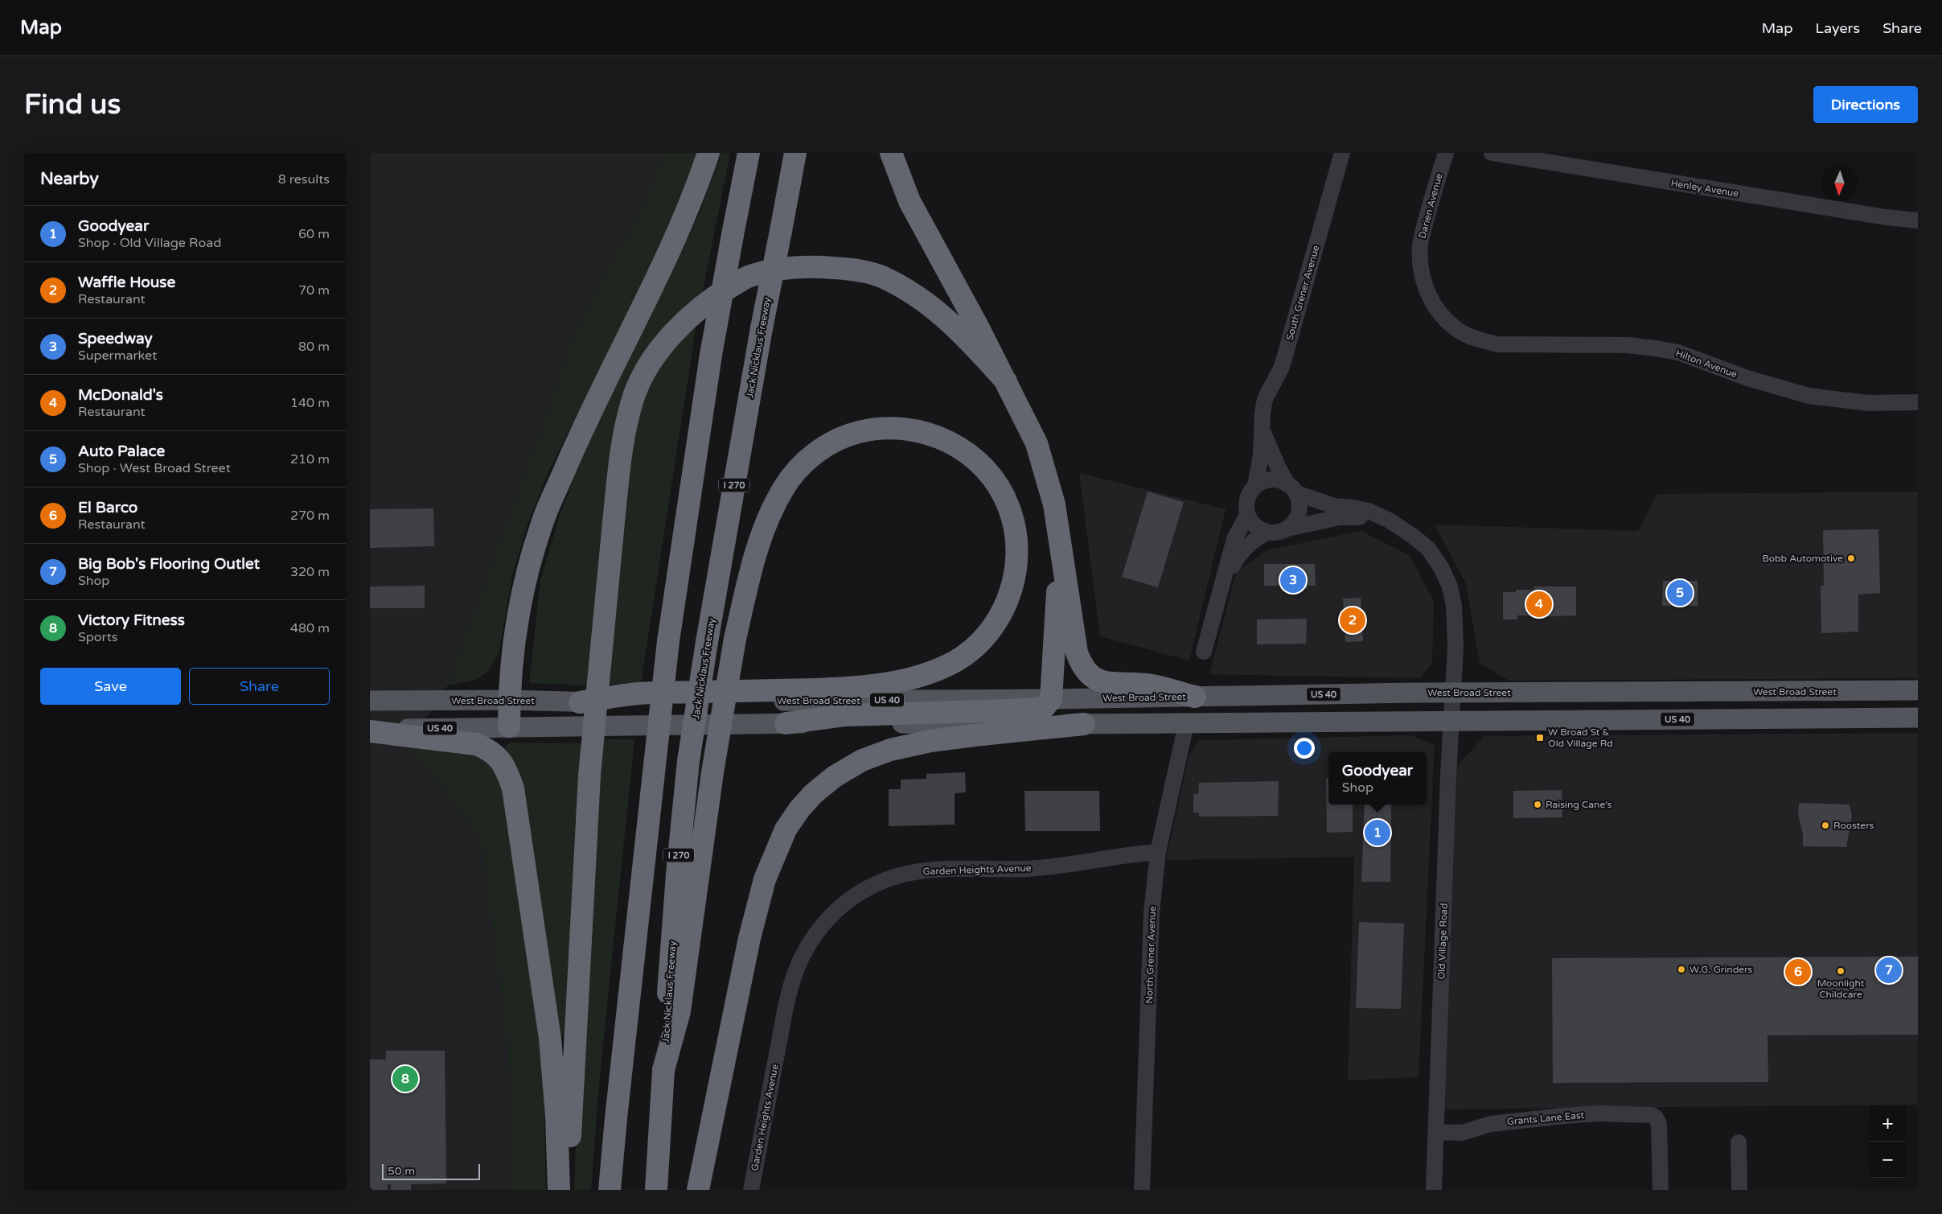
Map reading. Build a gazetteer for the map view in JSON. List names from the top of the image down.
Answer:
{
  "streets": {
    "highway": ["Jack Nicklaus Freeway", "I 270"],
    "main road": ["West Broad Street", "US 40"],
    "street": [
      "Henley Avenue",
      "Darien Avenue",
      "South Grener Avenue",
      "Hilton Avenue",
      "Garden Heights Avenue",
      "Old Village Road",
      "North Grener Avenue",
      "Grants Lane East"
    ]
  },
  "crossings": [
    ["Darien Avenue", "Hilton Avenue"],
    ["West Broad Street", "US 40"],
    ["West Broad Street", "Old Village Road"],
    ["US 40", "Old Village Road"],
    ["US 40", "North Grener Avenue"],
    ["Garden Heights Avenue", "North Grener Avenue"],
    ["Old Village Road", "Grants Lane East"]
  ],
  "places": {
    "other": [
      "Bobb Automotive",
      "Raising Cane's",
      "Roosters",
      "W.G. Grinders",
      "Moonlight Childcare"
    ],
    "transit": ["W Broad St & Old Village Rd"]
  },
  "scale_bar": "50 m",
  "north": "bottom",
  "page": {
    "header": "Map",
    "nav": ["Map", "Layers", "Share"],
    "buttons": [
      "Directions",
      ["Save", "Share"]
    ],
    "title": "Find us",
    "heading": ["Nearby", "8 results"],
    "list": [
      {
        "mark": "1",
        "name": "Goodyear",
        "note": "Shop · Old Village Road",
        "value": "60 m"
      },
      {
        "mark": "2",
        "name": "Waffle House",
        "note": "Restaurant",
        "value": "70 m"
      },
      {
        "mark": "3",
        "name": "Speedway",
        "note": "Supermarket",
        "value": "80 m"
      },
      {
        "mark": "4",
        "name": "McDonald's",
        "note": "Restaurant",
        "value": "140 m"
      },
      {
        "mark": "5",
        "name": "Auto Palace",
        "note": "Shop · West Broad Street",
        "value": "210 m"
      },
      {
        "mark": "6",
        "name": "El Barco",
        "note": "Restaurant",
        "value": "270 m"
      },
      {
        "mark": "7",
        "name": "Big Bob's Flooring Outlet",
        "note": "Shop",
        "value": "320 m"
      },
      {
        "mark": "8",
        "name": "Victory Fitness",
        "note": "Sports",
        "value": "480 m"
      }
    ],
    "pins": [
      "3",
      "5",
      "4",
      "2",
      "1",
      "7",
      "6",
      "8"
    ],
    "popup": ["Goodyear", "Shop"],
    "map_buttons": ["+", "−"],
    "scale": "50 m"
  }
}
